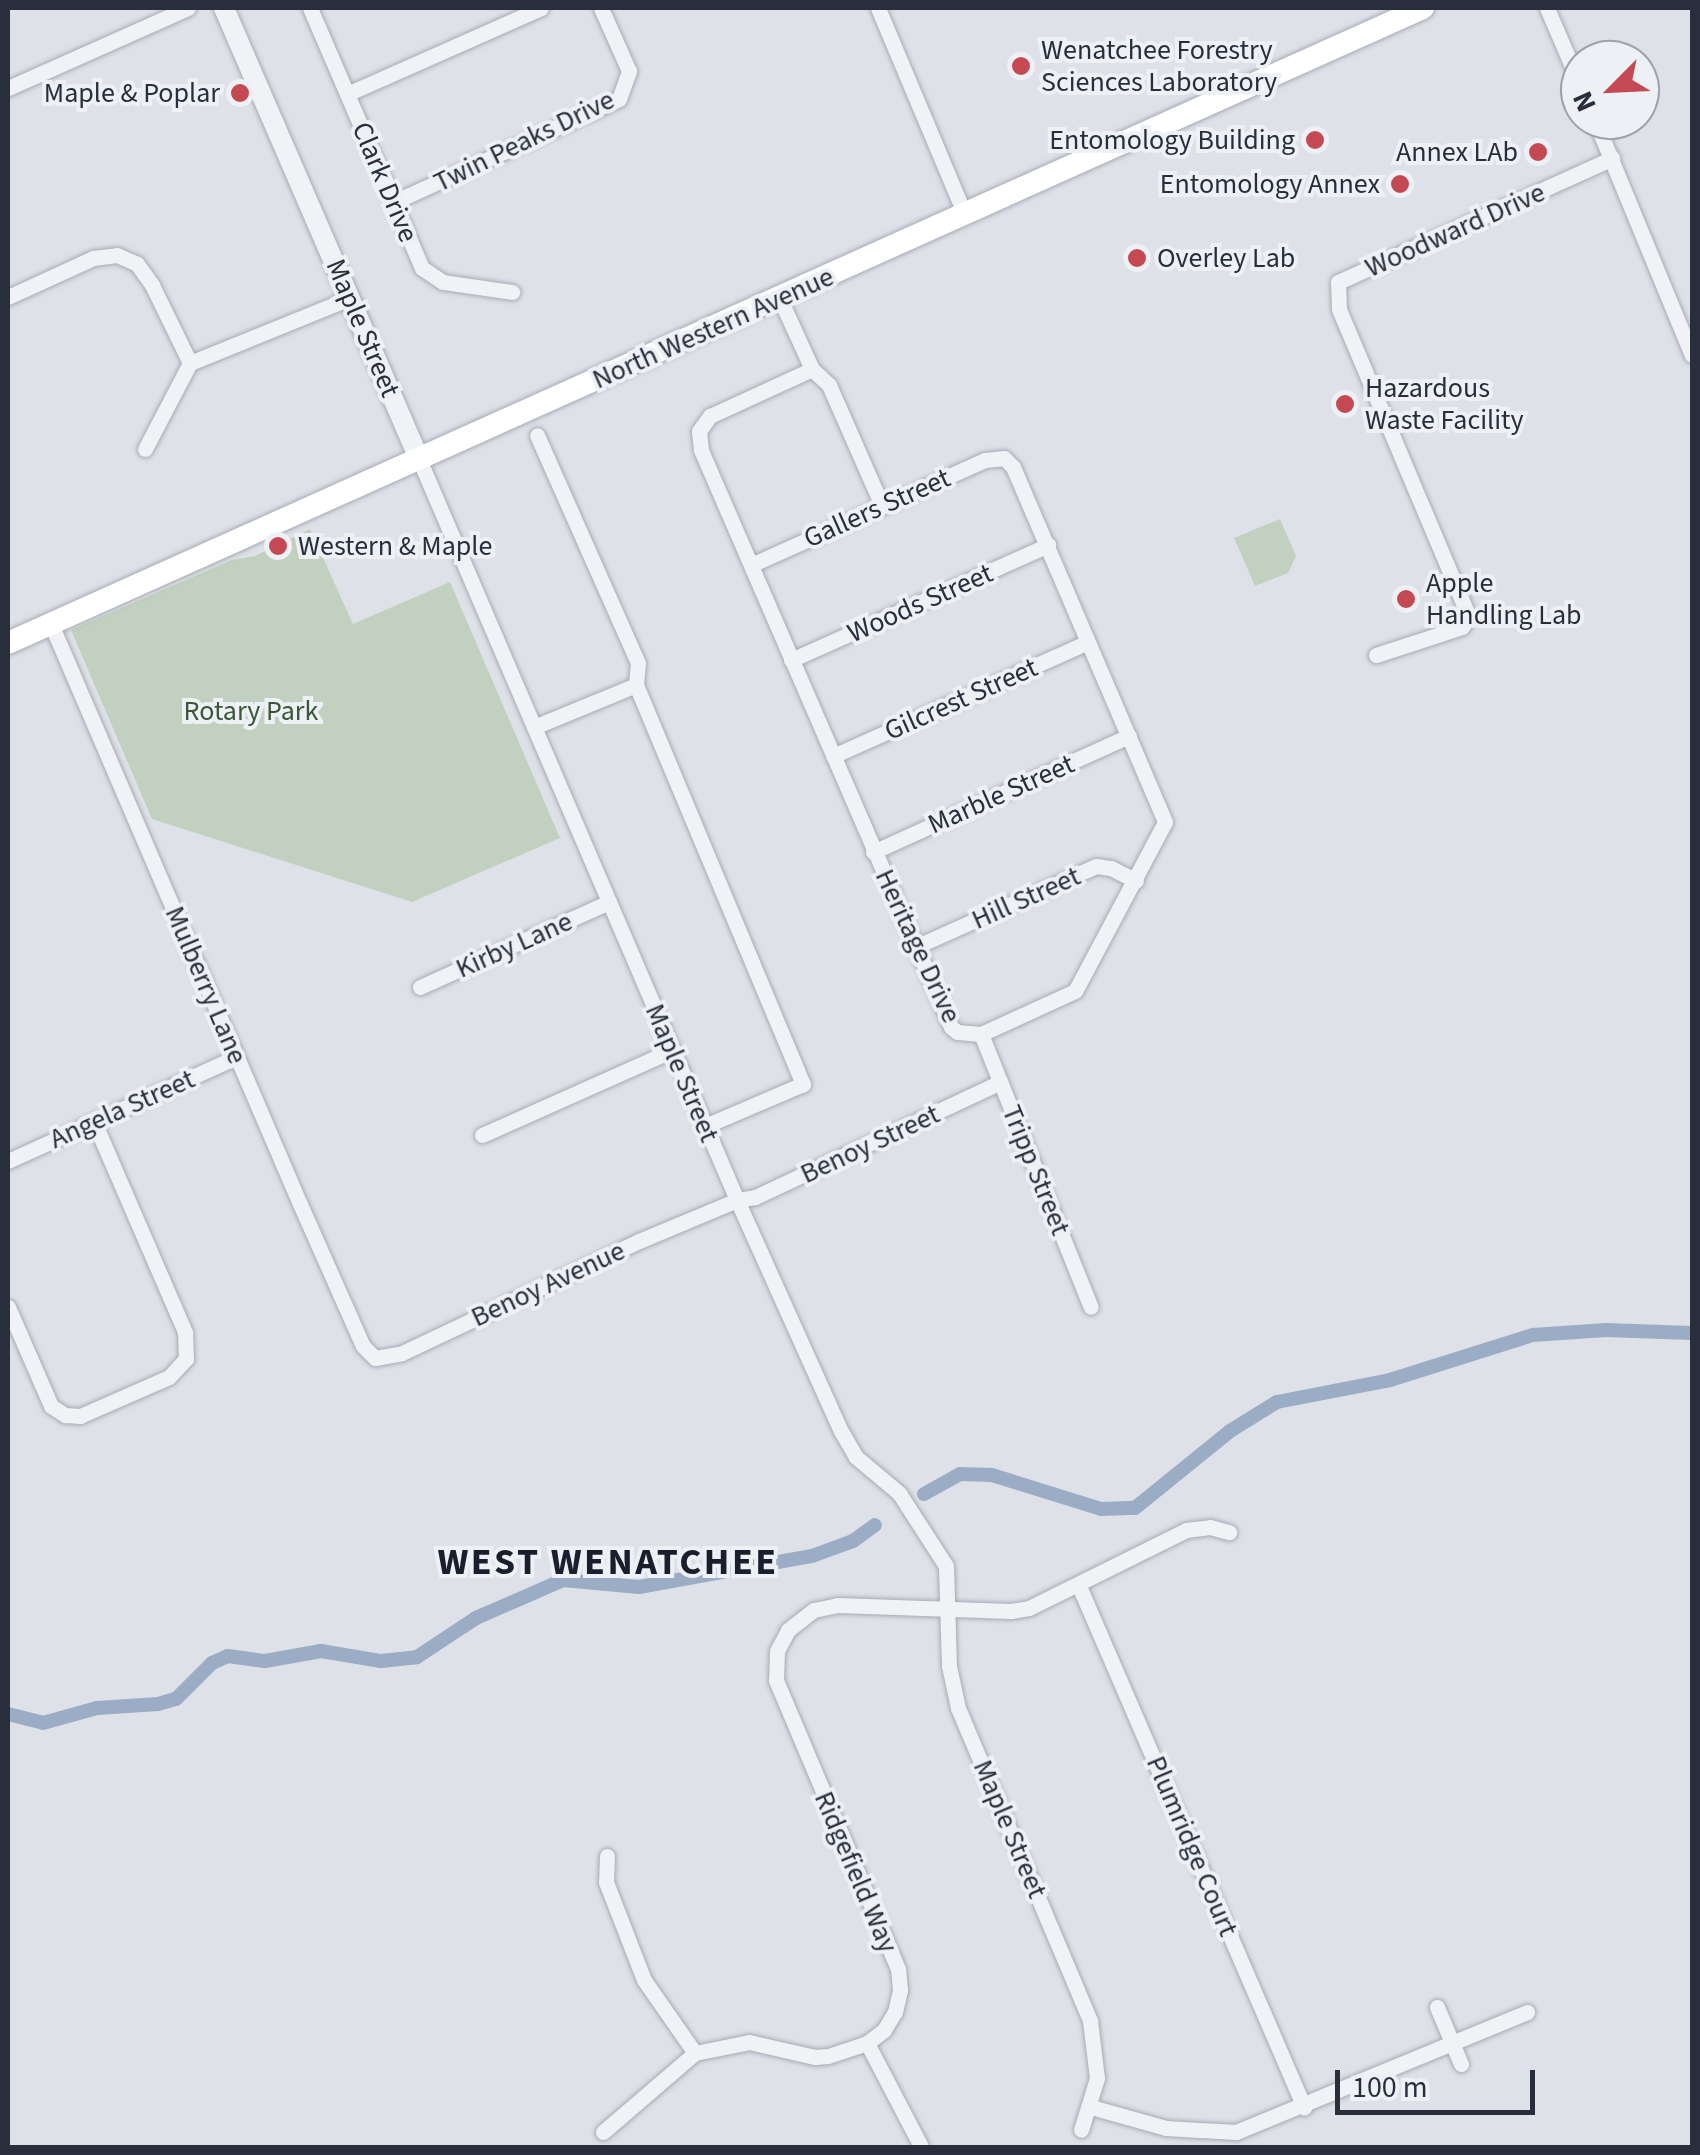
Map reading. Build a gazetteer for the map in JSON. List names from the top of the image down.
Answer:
{
  "streets": {
    "main road": ["North Western Avenue"],
    "street": [
      "Twin Peaks Drive",
      "Clark Drive",
      "Woodward Drive",
      "Maple Street",
      "Gallers Street",
      "Woods Street",
      "Gilcrest Street",
      "Marble Street",
      "Hill Street",
      "Kirby Lane",
      "Heritage Drive",
      "Mulberry Lane",
      "Angela Street",
      "Benoy Street",
      "Tripp Street",
      "Benoy Avenue",
      "Plumridge Court",
      "Ridgefield Way"
    ]
  },
  "crossings": [
    ["Twin Peaks Drive", "Clark Drive"],
    ["Maple Street", "North Western Avenue"],
    ["Maple Street", "Kirby Lane"],
    ["Maple Street", "Benoy Street"],
    ["Maple Street", "Benoy Avenue"],
    ["Maple Street", "Ridgefield Way"],
    ["North Western Avenue", "Mulberry Lane"],
    ["Gallers Street", "Heritage Drive"],
    ["Woods Street", "Heritage Drive"],
    ["Gilcrest Street", "Heritage Drive"],
    ["Marble Street", "Heritage Drive"],
    ["Hill Street", "Heritage Drive"],
    ["Heritage Drive", "Tripp Street"],
    ["Mulberry Lane", "Angela Street"],
    ["Mulberry Lane", "Benoy Avenue"],
    ["Benoy Street", "Tripp Street"],
    ["Benoy Street", "Benoy Avenue"],
    ["Plumridge Court", "Ridgefield Way"]
  ],
  "districts": ["WEST WENATCHEE"],
  "parks": ["Rotary Park"],
  "places": [
    "Wenatchee Forestry Sciences Laboratory",
    "Maple & Poplar",
    "Entomology Building",
    "Annex LAb",
    "Entomology Annex",
    "Overley Lab",
    "Hazardous Waste Facility",
    "Western & Maple",
    "Apple Handling Lab"
  ],
  "scale_bar": "100 m",
  "north": "bottom left"
}
